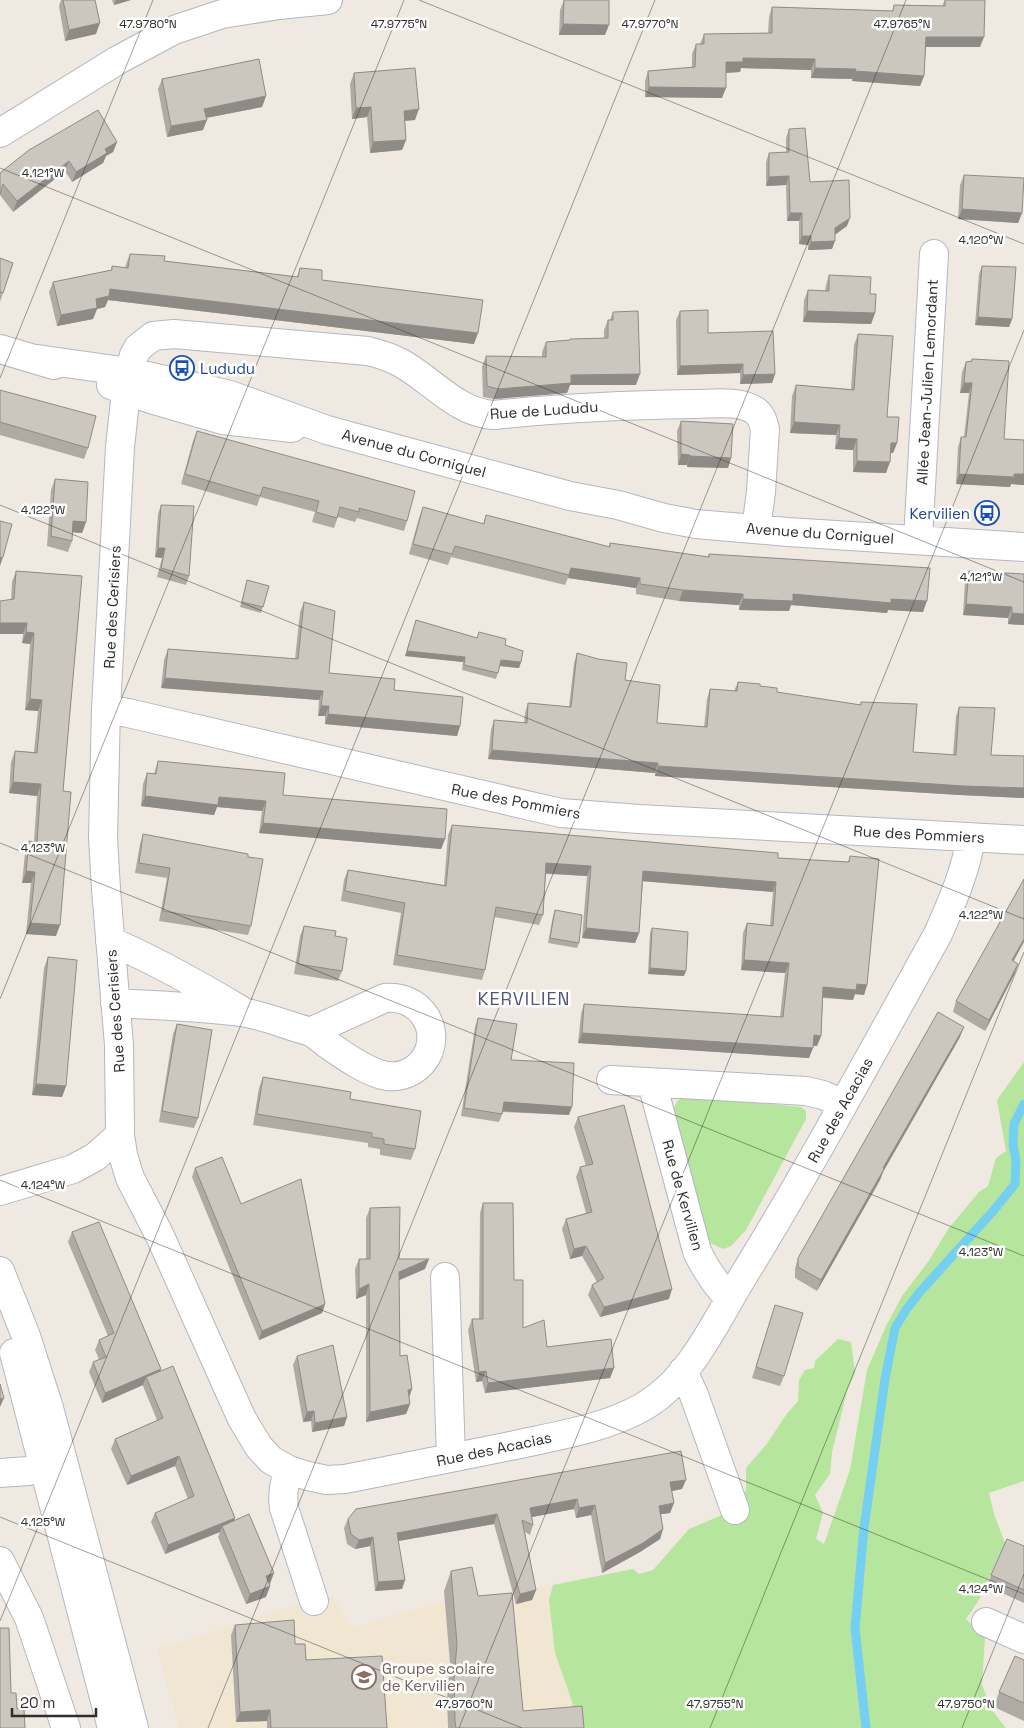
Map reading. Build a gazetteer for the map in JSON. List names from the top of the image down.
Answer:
{
  "streets": {
    "street": [
      "Allée Jean-Julien Lemordant",
      "Rue de Lududu",
      "Avenue du Corniguel",
      "Rue des Cerisiers",
      "Rue des Pommiers",
      "Rue des Acacias",
      "Rue de Kervilien"
    ]
  },
  "crossings": [
    ["Allée Jean-Julien Lemordant", "Avenue du Corniguel"],
    ["Rue de Lududu", "Avenue du Corniguel"],
    ["Rue de Lududu", "Rue des Cerisiers"],
    ["Avenue du Corniguel", "Rue des Cerisiers"],
    ["Rue des Cerisiers", "Rue des Pommiers"],
    ["Rue des Cerisiers", "Rue des Acacias"],
    ["Rue des Pommiers", "Rue des Acacias"],
    ["Rue des Acacias", "Rue de Kervilien"]
  ],
  "districts": ["KERVILIEN"],
  "places": {
    "bus stop": ["Lududu", "Kervilien"],
    "school or university": ["Groupe scolaire de Kervilien"]
  },
  "scale_bar": "20 m",
  "coordinates": [
    "47.9780°N",
    "47.9775°N",
    "47.9770°N",
    "47.9765°N",
    "4.121°W",
    "4.120°W",
    "4.122°W",
    "4.123°W",
    "4.124°W",
    "4.125°W",
    "47.9760°N",
    "47.9755°N",
    "47.9750°N"
  ]
}
